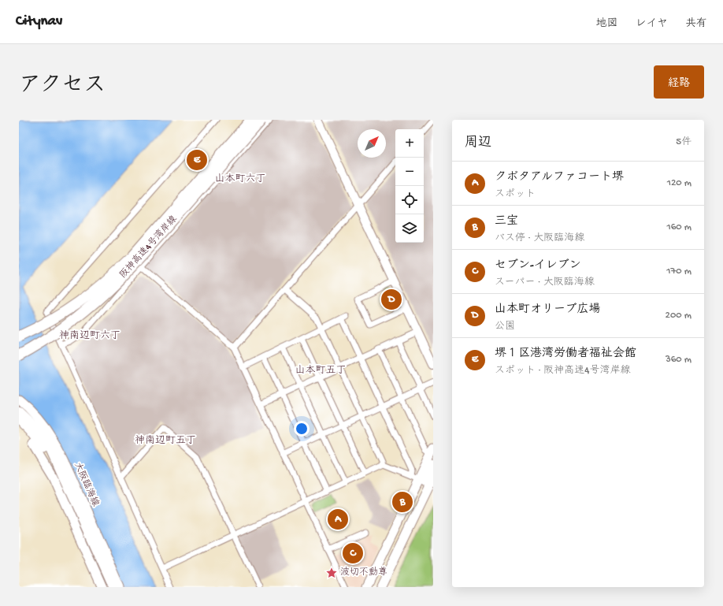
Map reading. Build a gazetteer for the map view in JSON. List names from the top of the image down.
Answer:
{
  "streets": {
    "highway": ["阪神高速4号湾岸線"],
    "main road": ["大阪臨海線"]
  },
  "districts": [
    "山本町六丁",
    "神南辺町六丁",
    "山本町五丁",
    "神南辺町五丁"
  ],
  "places": {
    "place": ["波切不動尊"]
  },
  "north": "top right",
  "page": {
    "header": "Citynav",
    "nav": ["地図", "レイヤ", "共有"],
    "title": "アクセス",
    "buttons": "経路",
    "heading": ["周辺", "5件"],
    "map_buttons": ["+", "−"],
    "pins": [
      "E",
      "D",
      "B",
      "A",
      "C"
    ],
    "list": [
      {
        "mark": "A",
        "name": "クボタアルファコート堺",
        "note": "スポット",
        "value": "120 m"
      },
      {
        "mark": "B",
        "name": "三宝",
        "note": "バス停 · 大阪臨海線",
        "value": "160 m"
      },
      {
        "mark": "C",
        "name": "セブン-イレブン",
        "note": "スーパー · 大阪臨海線",
        "value": "170 m"
      },
      {
        "mark": "D",
        "name": "山本町オリーブ広場",
        "note": "公園",
        "value": "200 m"
      },
      {
        "mark": "E",
        "name": "堺１区港湾労働者福祉会館",
        "note": "スポット · 阪神高速4号湾岸線",
        "value": "360 m"
      }
    ]
  }
}
